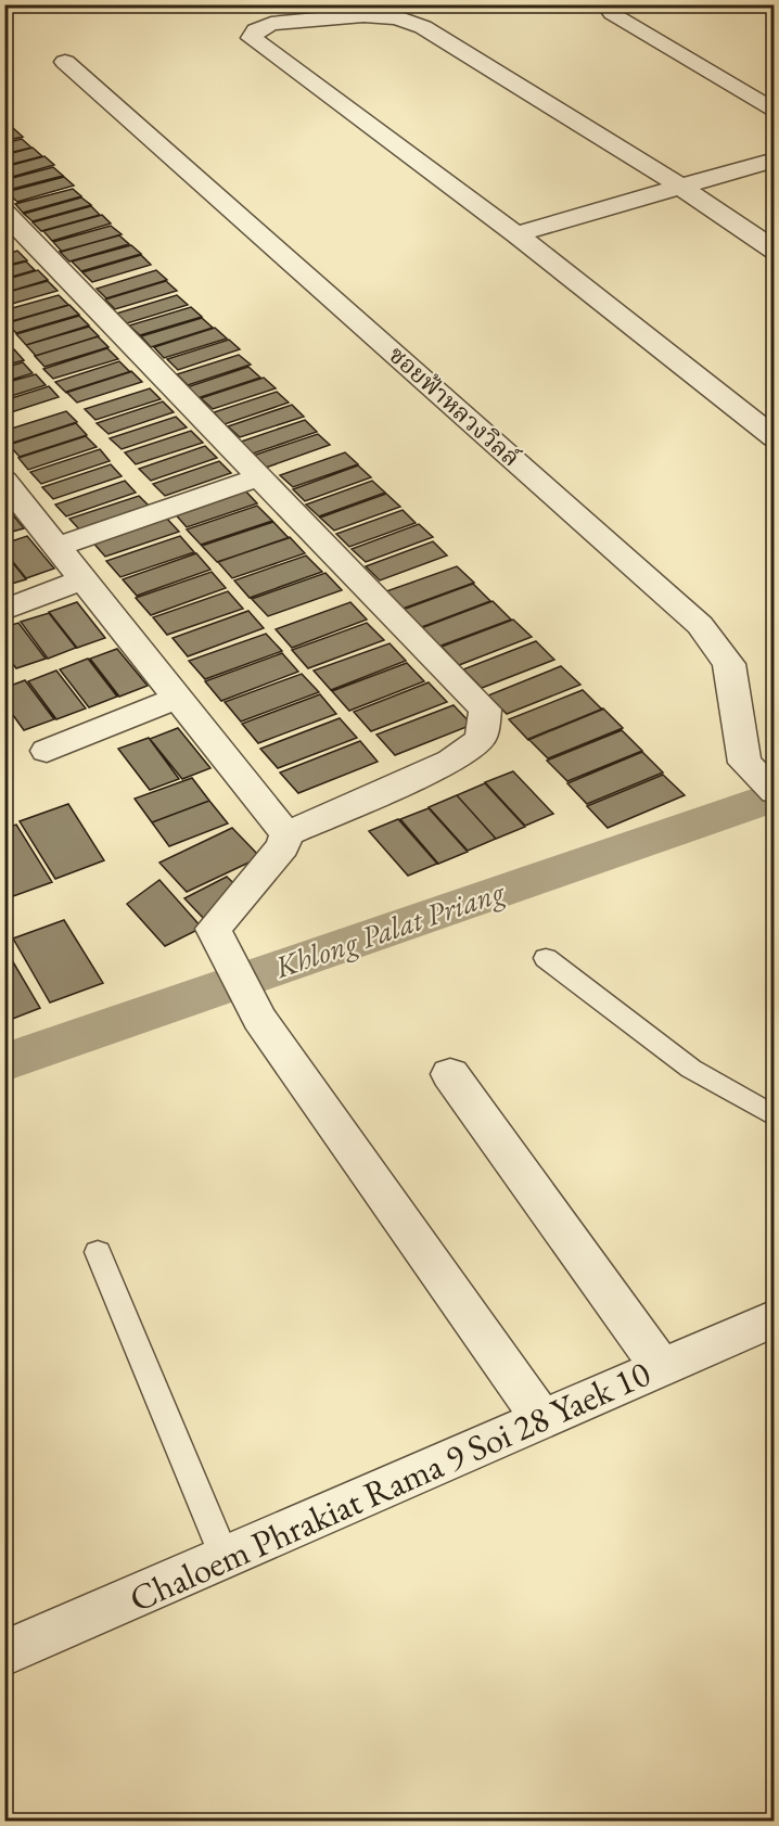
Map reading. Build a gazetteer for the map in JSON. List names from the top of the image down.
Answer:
{
  "streets": {
    "street": ["ซอยฟ้าหลวงวิลล์", "Chaloem Phrakiat Rama 9 Soi 28 Yaek 10"]
  },
  "water": ["Khlong Palat Priang"]
}
